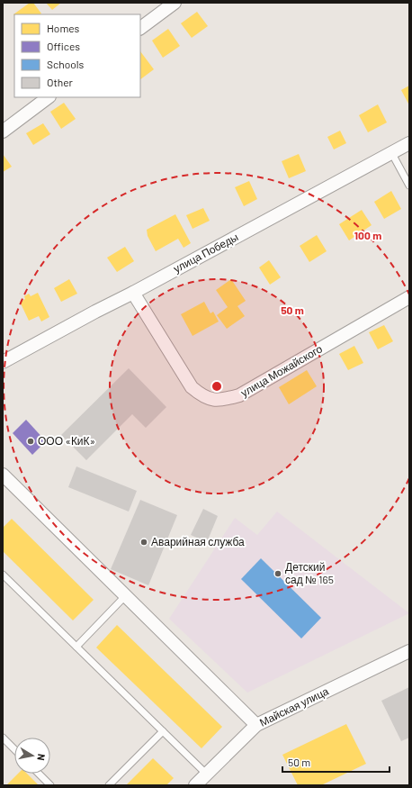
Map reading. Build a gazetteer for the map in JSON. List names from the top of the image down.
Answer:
{
  "streets": {
    "street": ["улица Победы", "улица Можайского", "Майская улица"]
  },
  "crossings": [
    ["улица Победы", "улица Можайского"]
  ],
  "places": ["ООО «КиК»", "Аварийная служба", "Детский сад № 165"],
  "legend": [
    "Homes",
    "Offices",
    "Schools",
    "Other"
  ],
  "scale_bar": "50 m",
  "north": "right",
  "rings": ["100 m", "50 m"]
}
